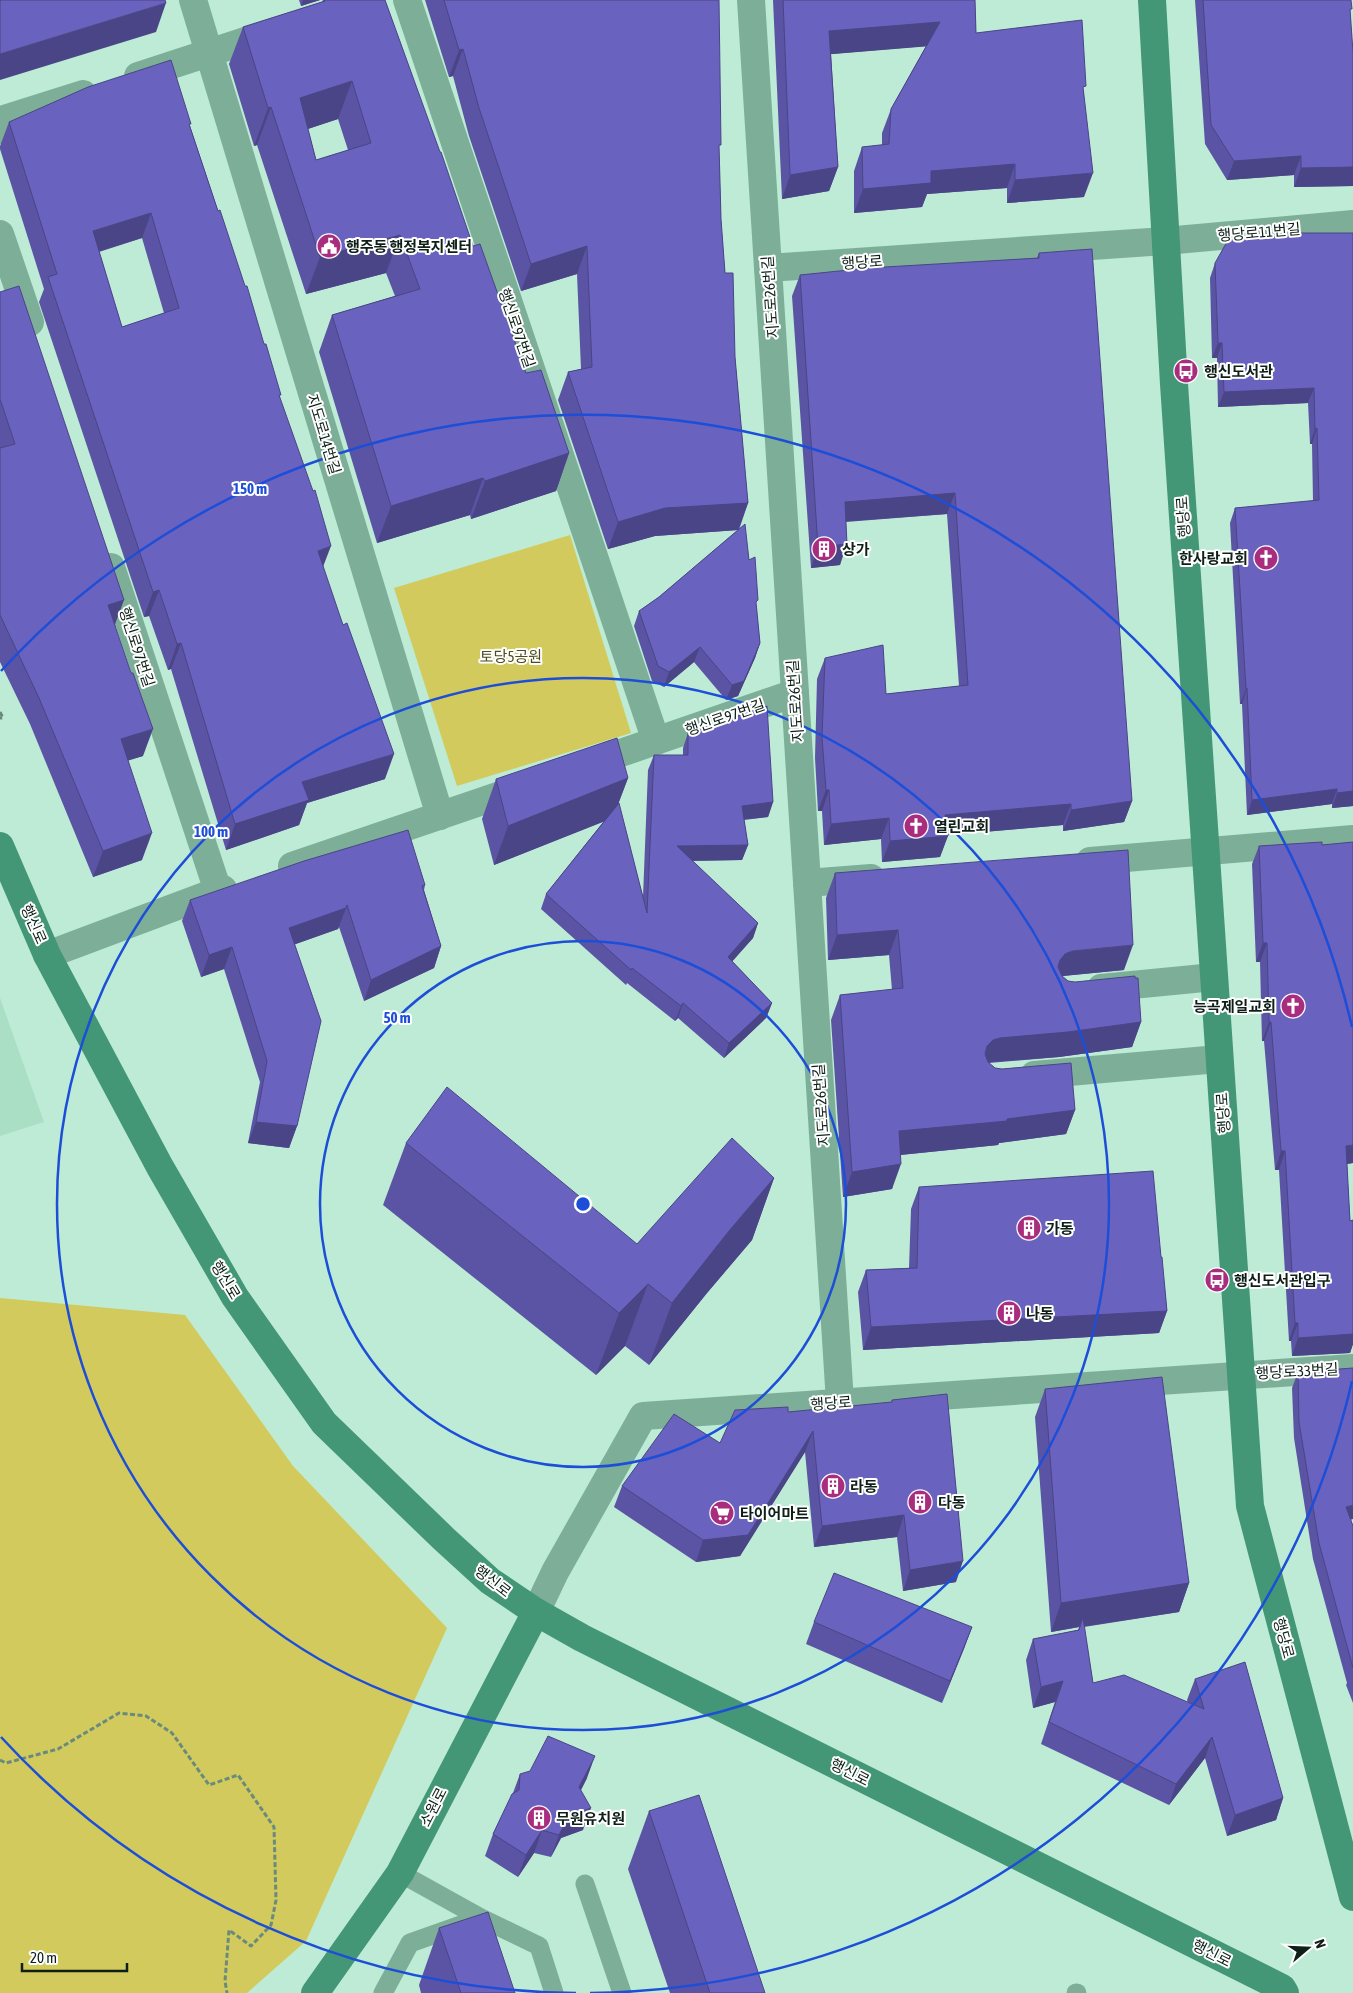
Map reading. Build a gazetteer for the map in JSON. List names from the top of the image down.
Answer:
{
  "streets": {
    "main road": ["행당로", "행신로", "소원로"],
    "street": [
      "행당로11번길",
      "지도로26번길",
      "행신로97번길",
      "지도로14번길",
      "행당로33번길"
    ]
  },
  "crossings": [
    ["행당로11번길", "행당로"],
    ["행당로", "지도로26번길"],
    ["행당로", "행신로"],
    ["행당로", "행당로33번길"],
    ["행당로", "소원로"],
    ["지도로26번길", "행신로97번길"],
    ["행신로97번길", "지도로14번길"],
    ["행신로97번길", "행신로"],
    ["행신로", "소원로"]
  ],
  "parks": ["토당5공원"],
  "places": {
    "public building": ["행주동 행정복지센터"],
    "bus stop": ["행신도서관", "행신도서관입구"],
    "building": [
      "상가",
      "가동",
      "나동",
      "라동",
      "다동",
      "무원유치원"
    ],
    "church": ["한사랑교회", "열린교회", "능곡제일교회"],
    "supermarket": ["타이어마트"]
  },
  "scale_bar": "20 m",
  "north": "right",
  "rings": ["150 m", "100 m", "50 m"]
}
